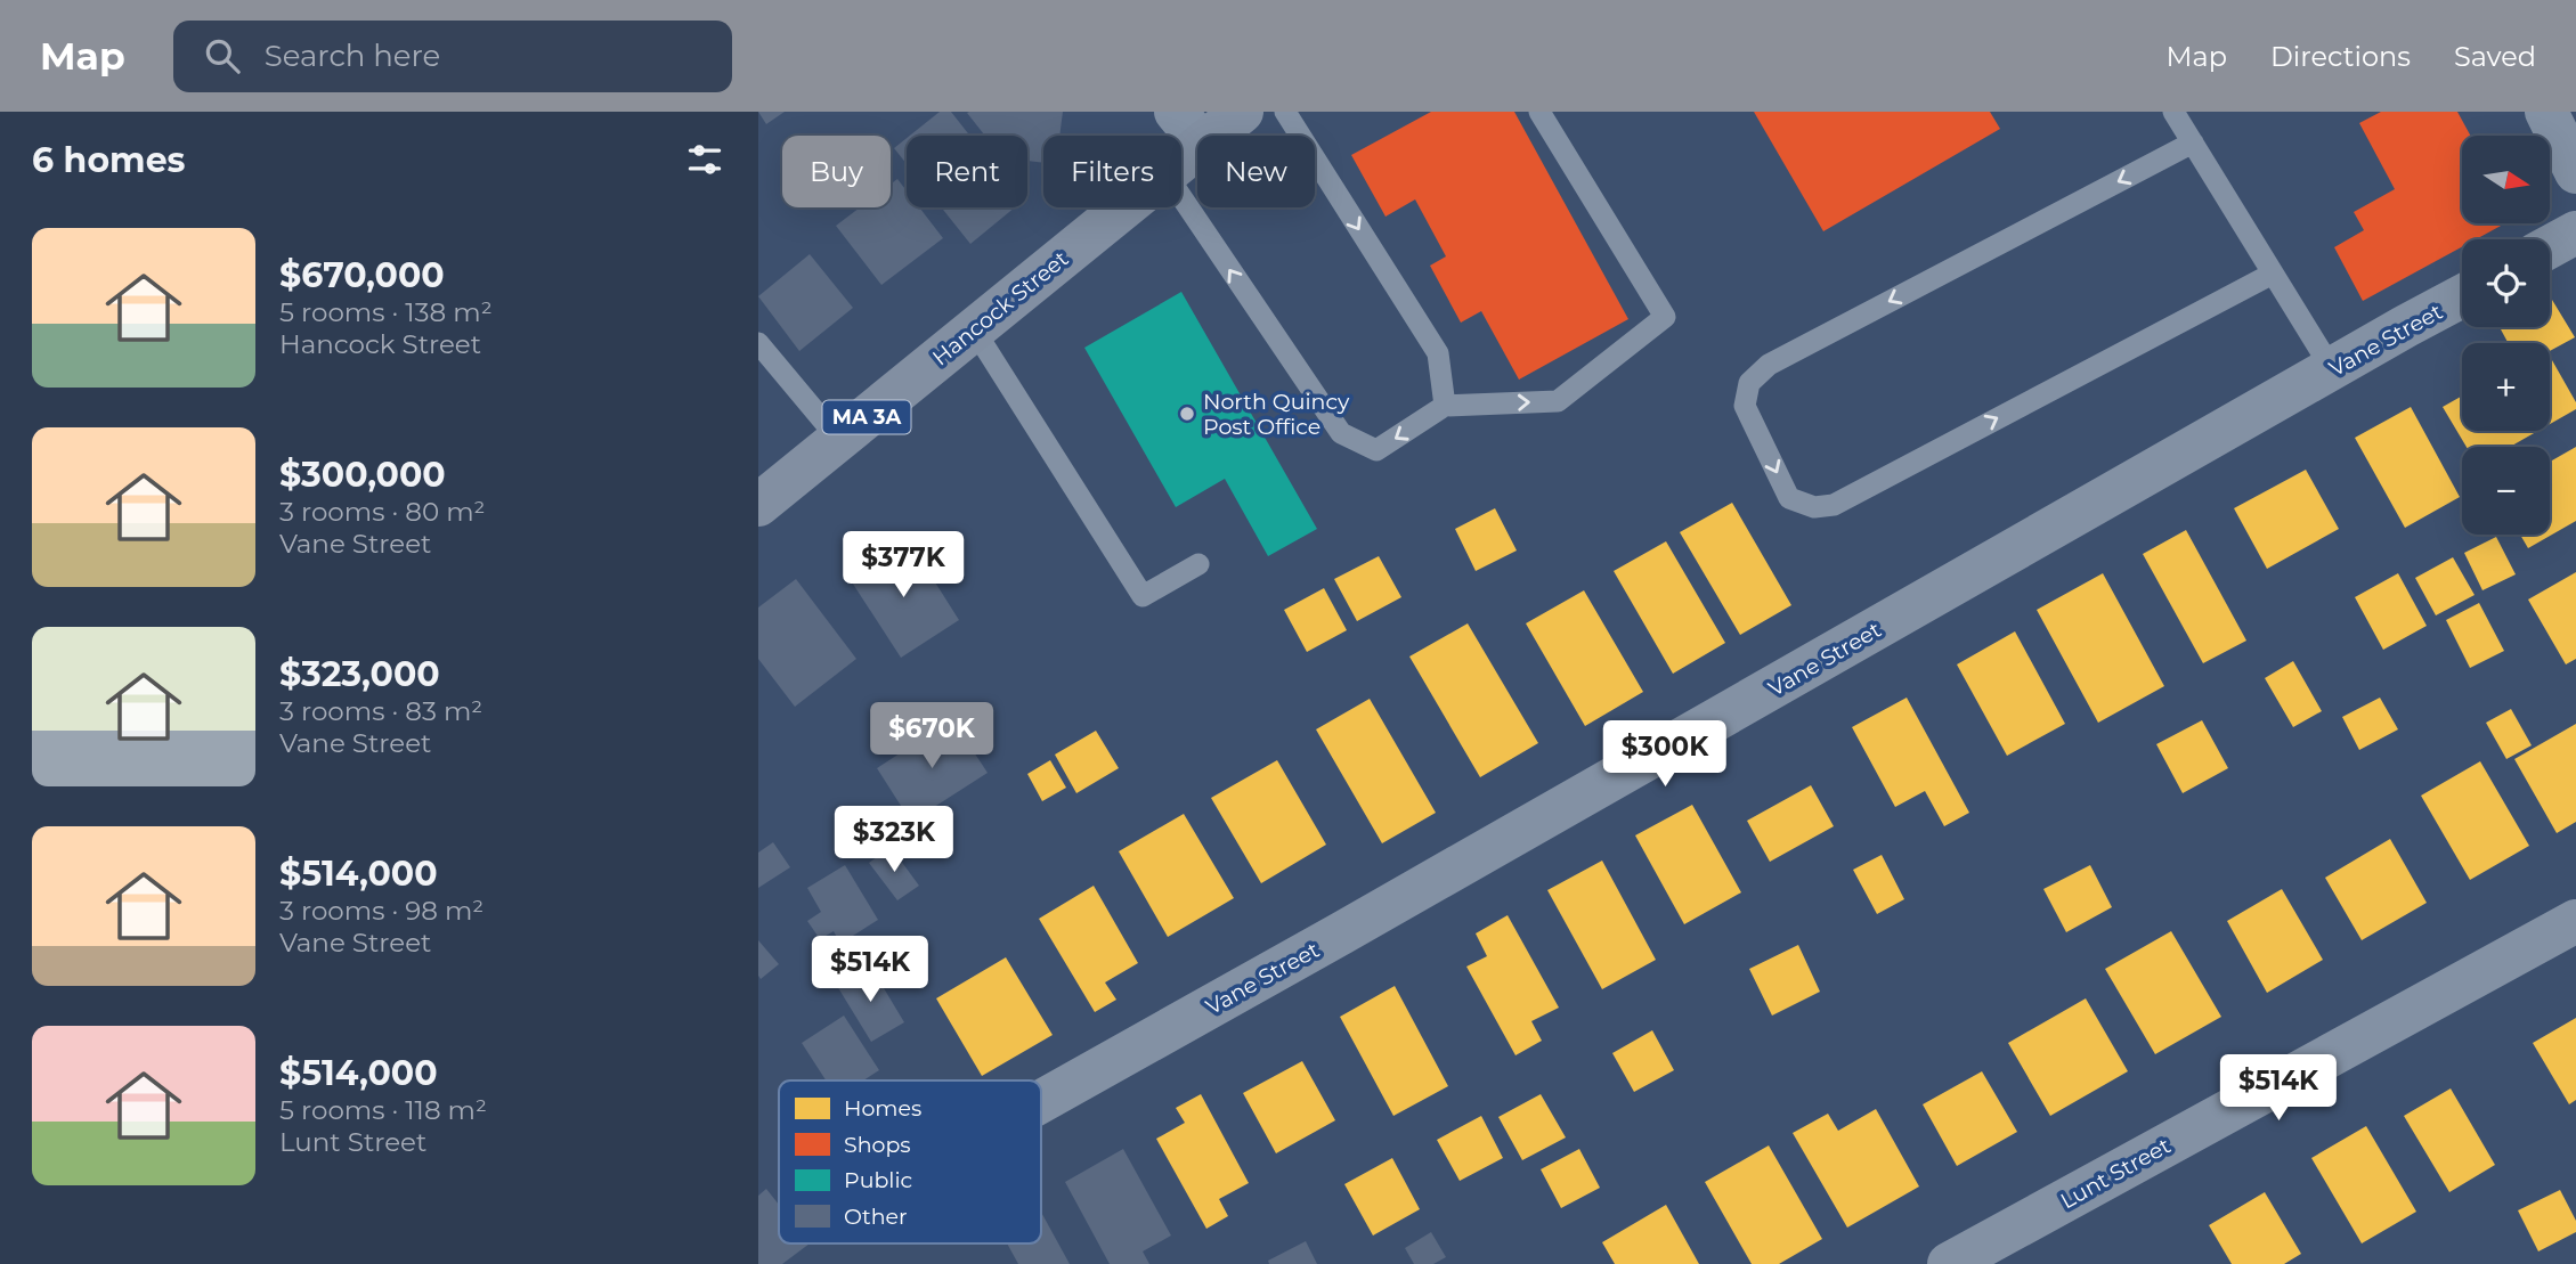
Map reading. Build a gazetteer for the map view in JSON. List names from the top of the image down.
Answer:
{
  "streets": {
    "main road": ["Hancock Street", "MA 3A"],
    "street": ["Vane Street", "Lunt Street"]
  },
  "places": ["North Quincy Post Office"],
  "legend": [
    "Homes",
    "Shops",
    "Public",
    "Other"
  ],
  "north": "right",
  "page": {
    "header": "Map",
    "search": "Search here",
    "nav": ["Map", "Directions", "Saved"],
    "heading": "6 homes",
    "map_buttons": ["+", "−"],
    "chip": [
      "Buy",
      "Rent",
      "Filters",
      "New"
    ],
    "list": [
      {
        "name": "$670,000",
        "note": "5 rooms · 138 m² · Hancock Street"
      },
      {
        "name": "$300,000",
        "note": "3 rooms · 80 m² · Vane Street"
      },
      {
        "name": "$323,000",
        "note": "3 rooms · 83 m² · Vane Street"
      },
      {
        "name": "$514,000",
        "note": "3 rooms · 98 m² · Vane Street"
      },
      {
        "name": "$514,000",
        "note": "5 rooms · 118 m² · Lunt Street"
      }
    ],
    "price": [
      "$377K",
      "$670K",
      "$300K",
      "$323K",
      "$514K",
      "$514K"
    ]
  }
}
